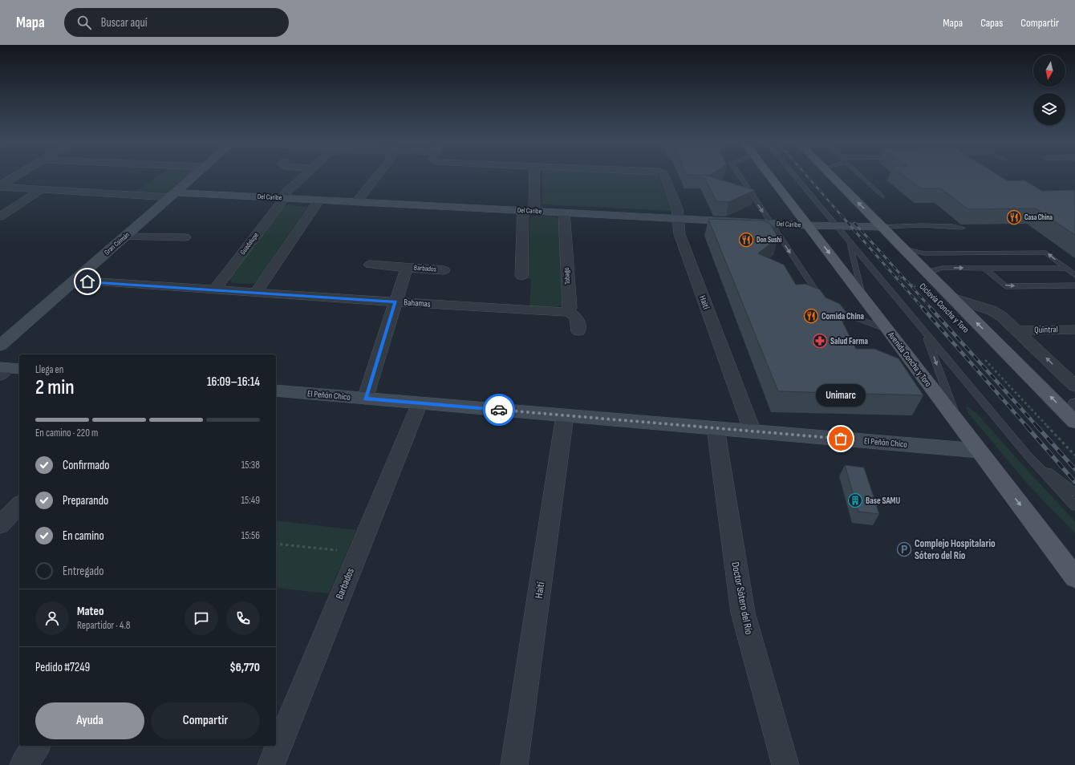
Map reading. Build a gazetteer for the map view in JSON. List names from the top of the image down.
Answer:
{
  "streets": {
    "main road": ["Avenida Concha y Toro"],
    "street": [
      "Del Caribe",
      "Gran Caimán",
      "Guadalupe",
      "Barbados",
      "Tobago",
      "Haití",
      "Bahamas",
      "Quintral",
      "El Peñón Chico",
      "Doctor Sótero del Río"
    ],
    "path": ["Ciclovía Concha y Toro"]
  },
  "crossings": [
    ["Del Caribe", "Gran Caimán"],
    ["Del Caribe", "Guadalupe"],
    ["Del Caribe", "Tobago"],
    ["Del Caribe", "Haití"],
    ["Del Caribe", "Avenida Concha y Toro"],
    ["Gran Caimán", "Bahamas"],
    ["Guadalupe", "Bahamas"],
    ["Barbados", "Bahamas"],
    ["Barbados", "El Peñón Chico"],
    ["Tobago", "Bahamas"],
    ["Haití", "El Peñón Chico"],
    ["Avenida Concha y Toro", "El Peñón Chico"],
    ["El Peñón Chico", "Doctor Sótero del Río"]
  ],
  "places": {
    "restaurant": ["Casa China", "Don Sushi", "Comida China"],
    "pharmacy": ["Salud Farma"],
    "other": ["Unimarc"],
    "building": ["Base SAMU"],
    "parking": ["Complejo Hospitalario Sótero del Río"]
  },
  "north": "bottom",
  "page": {
    "header": "Mapa",
    "search": "Buscar aquí",
    "nav": ["Mapa", "Capas", "Compartir"],
    "heading": ["2 min", "Llega en", "16:09–16:14"],
    "panel": [
      "Mateo",
      "Repartidor · 4.8",
      "Pedido #7249",
      "$6,770"
    ],
    "bubble": "Unimarc",
    "bar": "En camino · 220 m",
    "list": [
      ["Confirmado", "15:38"],
      ["Preparando", "15:49"],
      ["En camino", "15:56"],
      "Entregado"
    ],
    "buttons": ["Ayuda", "Compartir"]
  }
}
